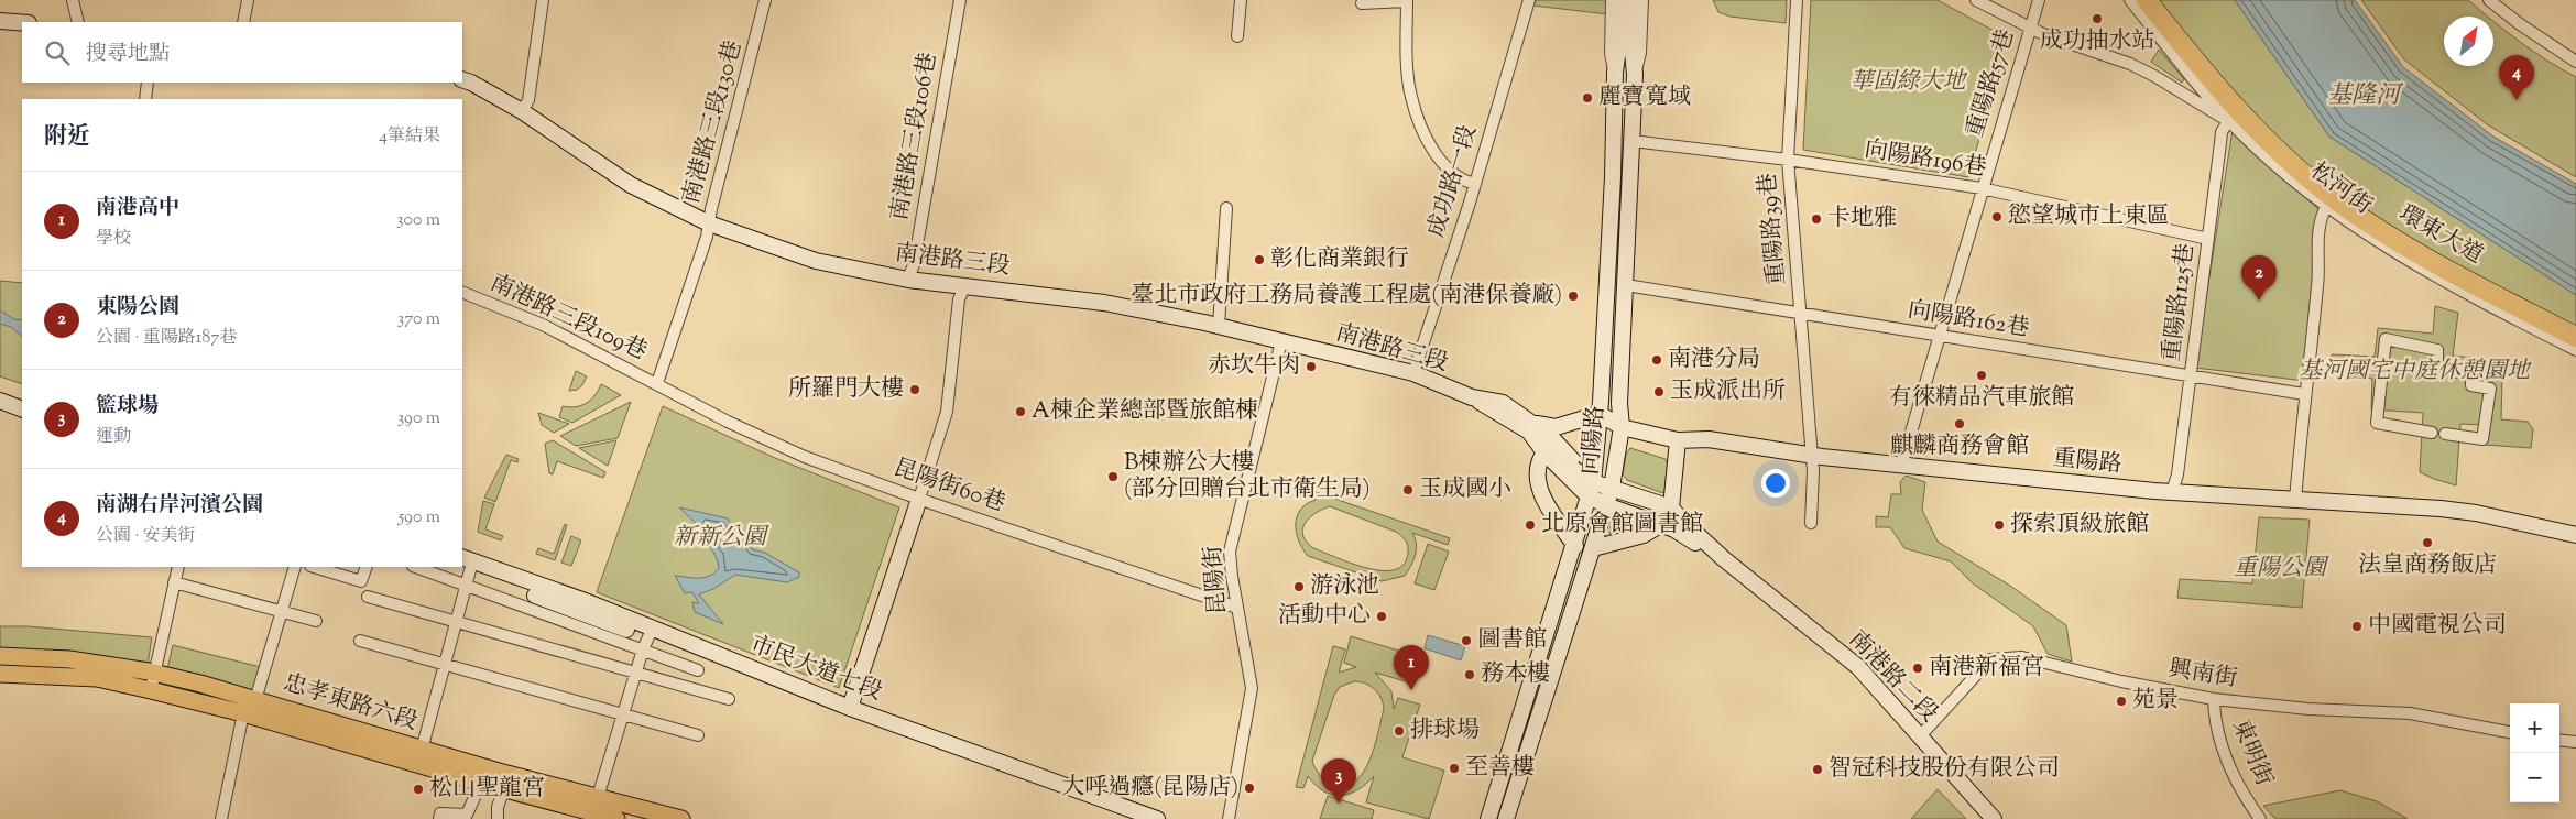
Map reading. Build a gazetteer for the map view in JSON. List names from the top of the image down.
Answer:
{
  "streets": {
    "highway": ["環東大道"],
    "main road": [
      "南港路三段",
      "向陽路",
      "重陽路",
      "市民大道七段",
      "南港路二段",
      "忠孝東路六段"
    ],
    "street": [
      "重陽路57巷",
      "南港路三段130巷",
      "南港路三段106巷",
      "向陽路196巷",
      "成功路一段",
      "松河街",
      "重陽路39巷",
      "重陽路125巷",
      "南港路三段109巷",
      "向陽路162巷",
      "昆陽街60巷",
      "昆陽街",
      "興南街",
      "東明街"
    ]
  },
  "crossings": [
    ["重陽路57巷", "向陽路196巷"],
    ["重陽路57巷", "向陽路162巷"],
    ["重陽路57巷", "重陽路"],
    ["南港路三段130巷", "南港路三段"],
    ["南港路三段130巷", "南港路三段109巷"],
    ["南港路三段130巷", "昆陽街60巷"],
    ["南港路三段106巷", "南港路三段"],
    ["向陽路196巷", "重陽路39巷"],
    ["向陽路196巷", "重陽路125巷"],
    ["向陽路196巷", "向陽路"],
    ["成功路一段", "南港路三段"],
    ["松河街", "重陽路125巷"],
    ["重陽路39巷", "向陽路162巷"],
    ["重陽路39巷", "重陽路"],
    ["南港路三段", "昆陽街"],
    ["南港路三段", "南港路二段"],
    ["重陽路125巷", "向陽路162巷"],
    ["重陽路125巷", "重陽路"],
    ["南港路三段109巷", "昆陽街60巷"],
    ["向陽路162巷", "向陽路"],
    ["向陽路", "重陽路"],
    ["向陽路", "南港路二段"],
    ["昆陽街60巷", "昆陽街"],
    ["興南街", "南港路二段"],
    ["興南街", "東明街"]
  ],
  "water": ["基隆河"],
  "parks": [
    "華固綠大地",
    "基河國宅中庭休憩園地",
    "新新公園",
    "重陽公園"
  ],
  "places": [
    "成功抽水站",
    "麗寶寬域",
    "慾望城市上東區",
    "卡地雅",
    "彰化商業銀行",
    "臺北市政府工務局養護工程處(南港保養廠)",
    "南港分局",
    "赤坎牛肉",
    "有徠精品汽車旅館",
    "所羅門大樓",
    "玉成派出所",
    "A棟企業總部暨旅館棟",
    "麒麟商務會館",
    "B棟辦公大樓 (部分回贈台北市衛生局)",
    "玉成國小",
    "北原會館圖書館",
    "探索頂級旅館",
    "法皇商務飯店",
    "游泳池",
    "活動中心",
    "中國電視公司",
    "圖書館",
    "南港新福宮",
    "務本樓",
    "苑景",
    "排球場",
    "至善樓",
    "智冠科技股份有限公司",
    "大呼過癮(昆陽店)",
    "松山聖龍宮"
  ],
  "north": "top right",
  "page": {
    "search": "搜尋地點",
    "pins": [
      "4",
      "2",
      "1",
      "3"
    ],
    "heading": ["附近", "4筆結果"],
    "list": [
      {
        "mark": "1",
        "name": "南港高中",
        "note": "學校",
        "value": "300 m"
      },
      {
        "mark": "2",
        "name": "東陽公園",
        "note": "公園 · 重陽路187巷",
        "value": "370 m"
      },
      {
        "mark": "3",
        "name": "籃球場",
        "note": "運動",
        "value": "390 m"
      },
      {
        "mark": "4",
        "name": "南湖右岸河濱公園",
        "note": "公園 · 安美街",
        "value": "590 m"
      }
    ],
    "map_buttons": ["+", "−"]
  }
}
